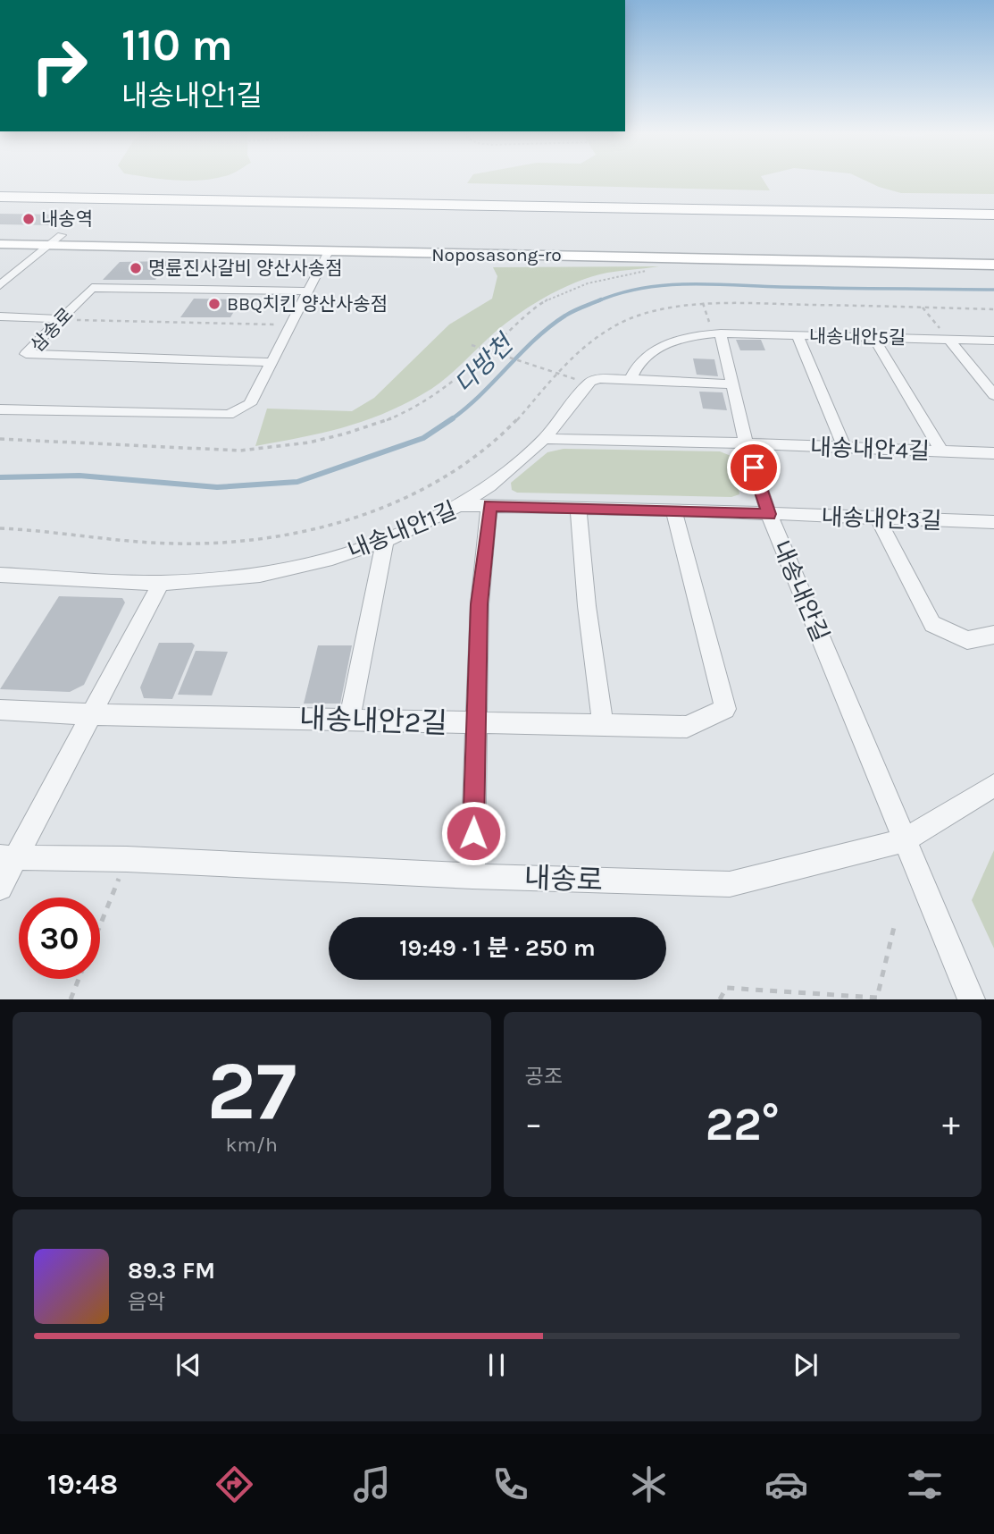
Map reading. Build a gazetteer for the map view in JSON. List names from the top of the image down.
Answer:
{
  "streets": {
    "main road": ["Noposasong-ro"],
    "street": [
      "삼송로",
      "내송내안5길",
      "내송내안4길",
      "내송내안3길",
      "내송내안1길",
      "내송내안길",
      "내송내안2길",
      "내송로"
    ]
  },
  "crossings": [
    ["내송내안5길", "내송내안길"],
    ["내송내안4길", "내송내안길"],
    ["내송내안3길", "내송내안1길"],
    ["내송내안3길", "내송내안길"],
    ["내송내안1길", "내송내안길"],
    ["내송내안1길", "내송내안2길"],
    ["내송내안길", "내송로"]
  ],
  "water": ["다방천"],
  "places": ["내송역", "명륜진사갈비 양산사송점", "BBQ치킨 양산사송점"],
  "page": {
    "turn": ["110 m", "내송내안1길"],
    "limit": "30",
    "trip": "19:49 · 1 분 · 250 m",
    "tile": [
      ["27", "km/h"],
      "공조"
    ],
    "heat": ["−", "22°", "+"],
    "song": ["89.3 FM", "음악"],
    "tabs": "19:48"
  }
}
